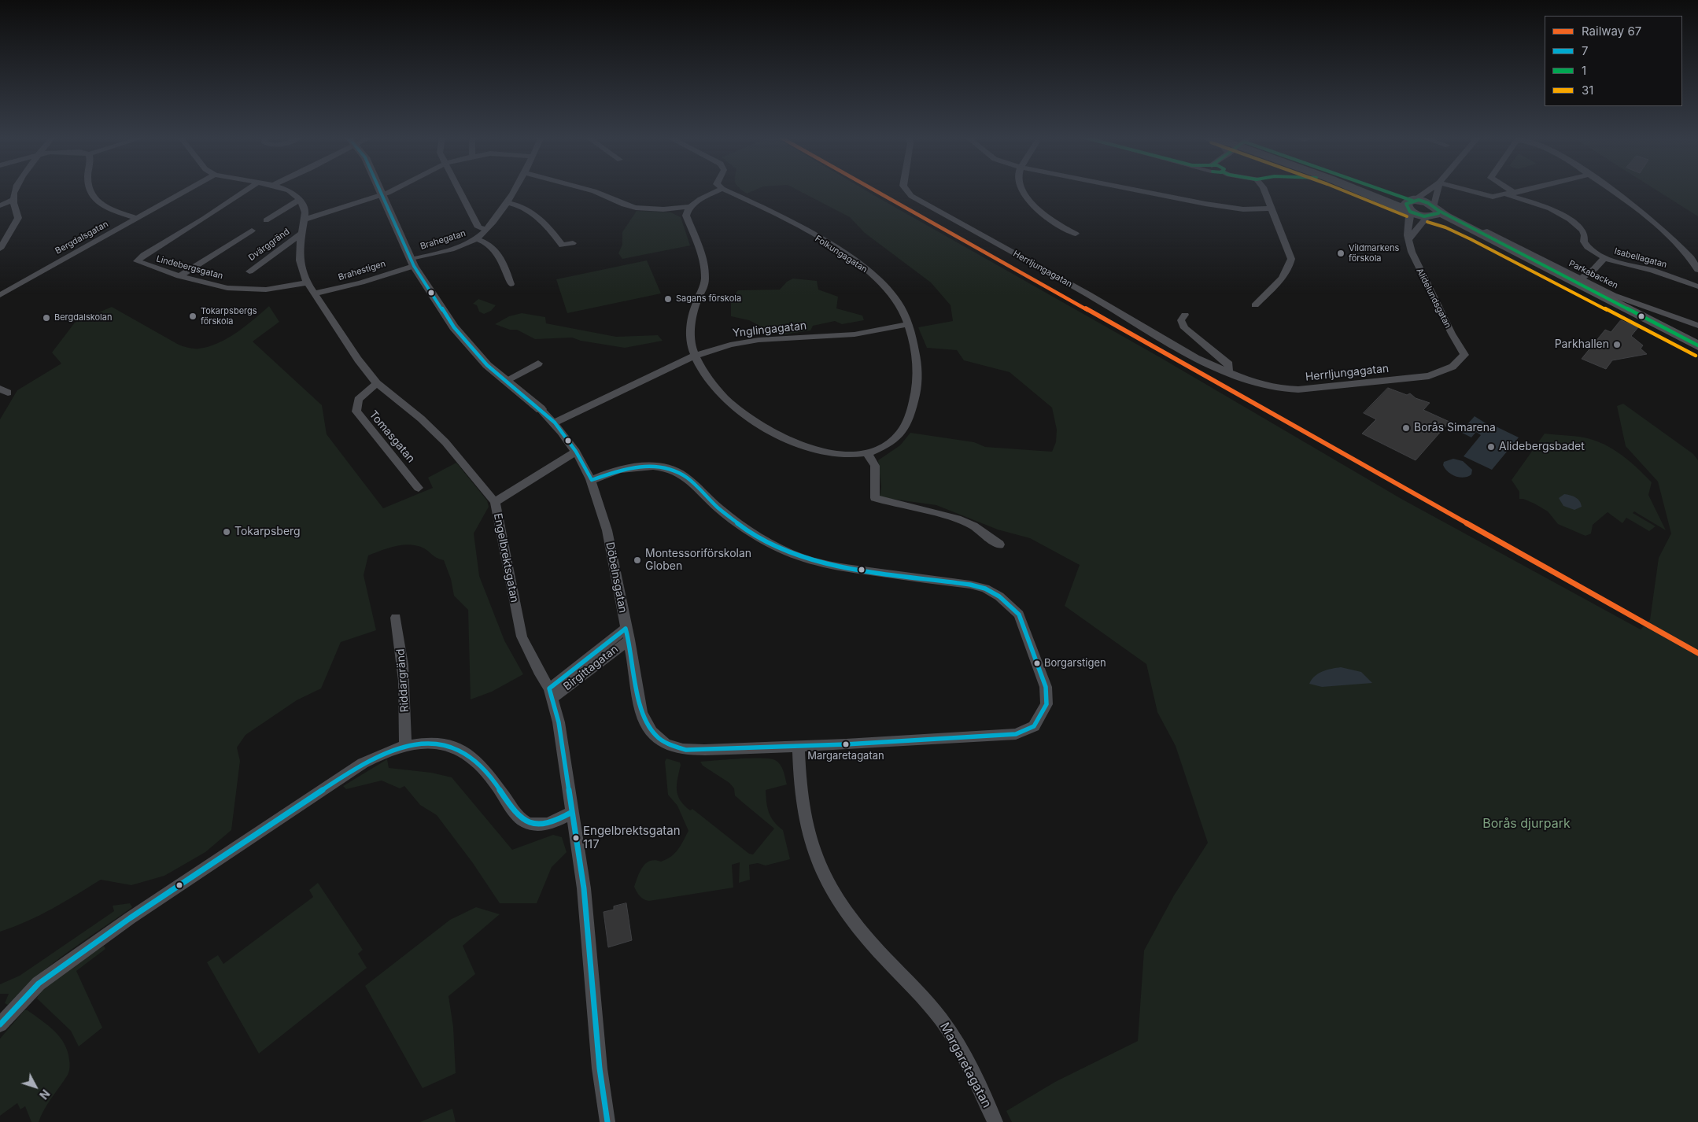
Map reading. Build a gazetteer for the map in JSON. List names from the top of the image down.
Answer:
{
  "streets": {
    "street": [
      "Bergdalsgatan",
      "Brahegatan",
      "Dvärggränd",
      "Folkungagatan",
      "Isabellagatan",
      "Lindebergsgatan",
      "Herrljungagatan",
      "Brahestigen",
      "Parkabacken",
      "Alidelundsgatan",
      "Ynglingagatan",
      "Tomasgatan",
      "Engelbrektsgatan",
      "Döbelnsgatan",
      "Birgittagatan",
      "Riddargränd",
      "Margaretagatan"
    ]
  },
  "crossings": [
    ["Brahegatan", "Brahestigen"],
    ["Brahegatan", "Döbelnsgatan"],
    ["Dvärggränd", "Engelbrektsgatan"],
    ["Folkungagatan", "Ynglingagatan"],
    ["Lindebergsgatan", "Engelbrektsgatan"],
    ["Herrljungagatan", "Alidelundsgatan"],
    ["Brahestigen", "Engelbrektsgatan"],
    ["Brahestigen", "Döbelnsgatan"],
    ["Ynglingagatan", "Döbelnsgatan"],
    ["Tomasgatan", "Engelbrektsgatan"],
    ["Engelbrektsgatan", "Birgittagatan"],
    ["Döbelnsgatan", "Birgittagatan"],
    ["Döbelnsgatan", "Margaretagatan"]
  ],
  "parks": ["Borås djurpark"],
  "places": [
    "Vildmarkens förskola",
    "Sagans förskola",
    "Tokarpsbergs förskola",
    "Bergdalskolan",
    "Parkhallen",
    "Borås Simarena",
    "Alidebergsbadet",
    "Tokarpsberg",
    "Montessoriförskolan Globen",
    "Borgarstigen",
    "Margaretagatan",
    "Engelbrektsgatan 117"
  ],
  "lines": [
    "rail line 67",
    "transit line 7",
    "transit line 1",
    "transit line 31"
  ],
  "legend": [
    "Railway 67",
    "7",
    "1",
    "31"
  ],
  "north": "bottom right"
}
